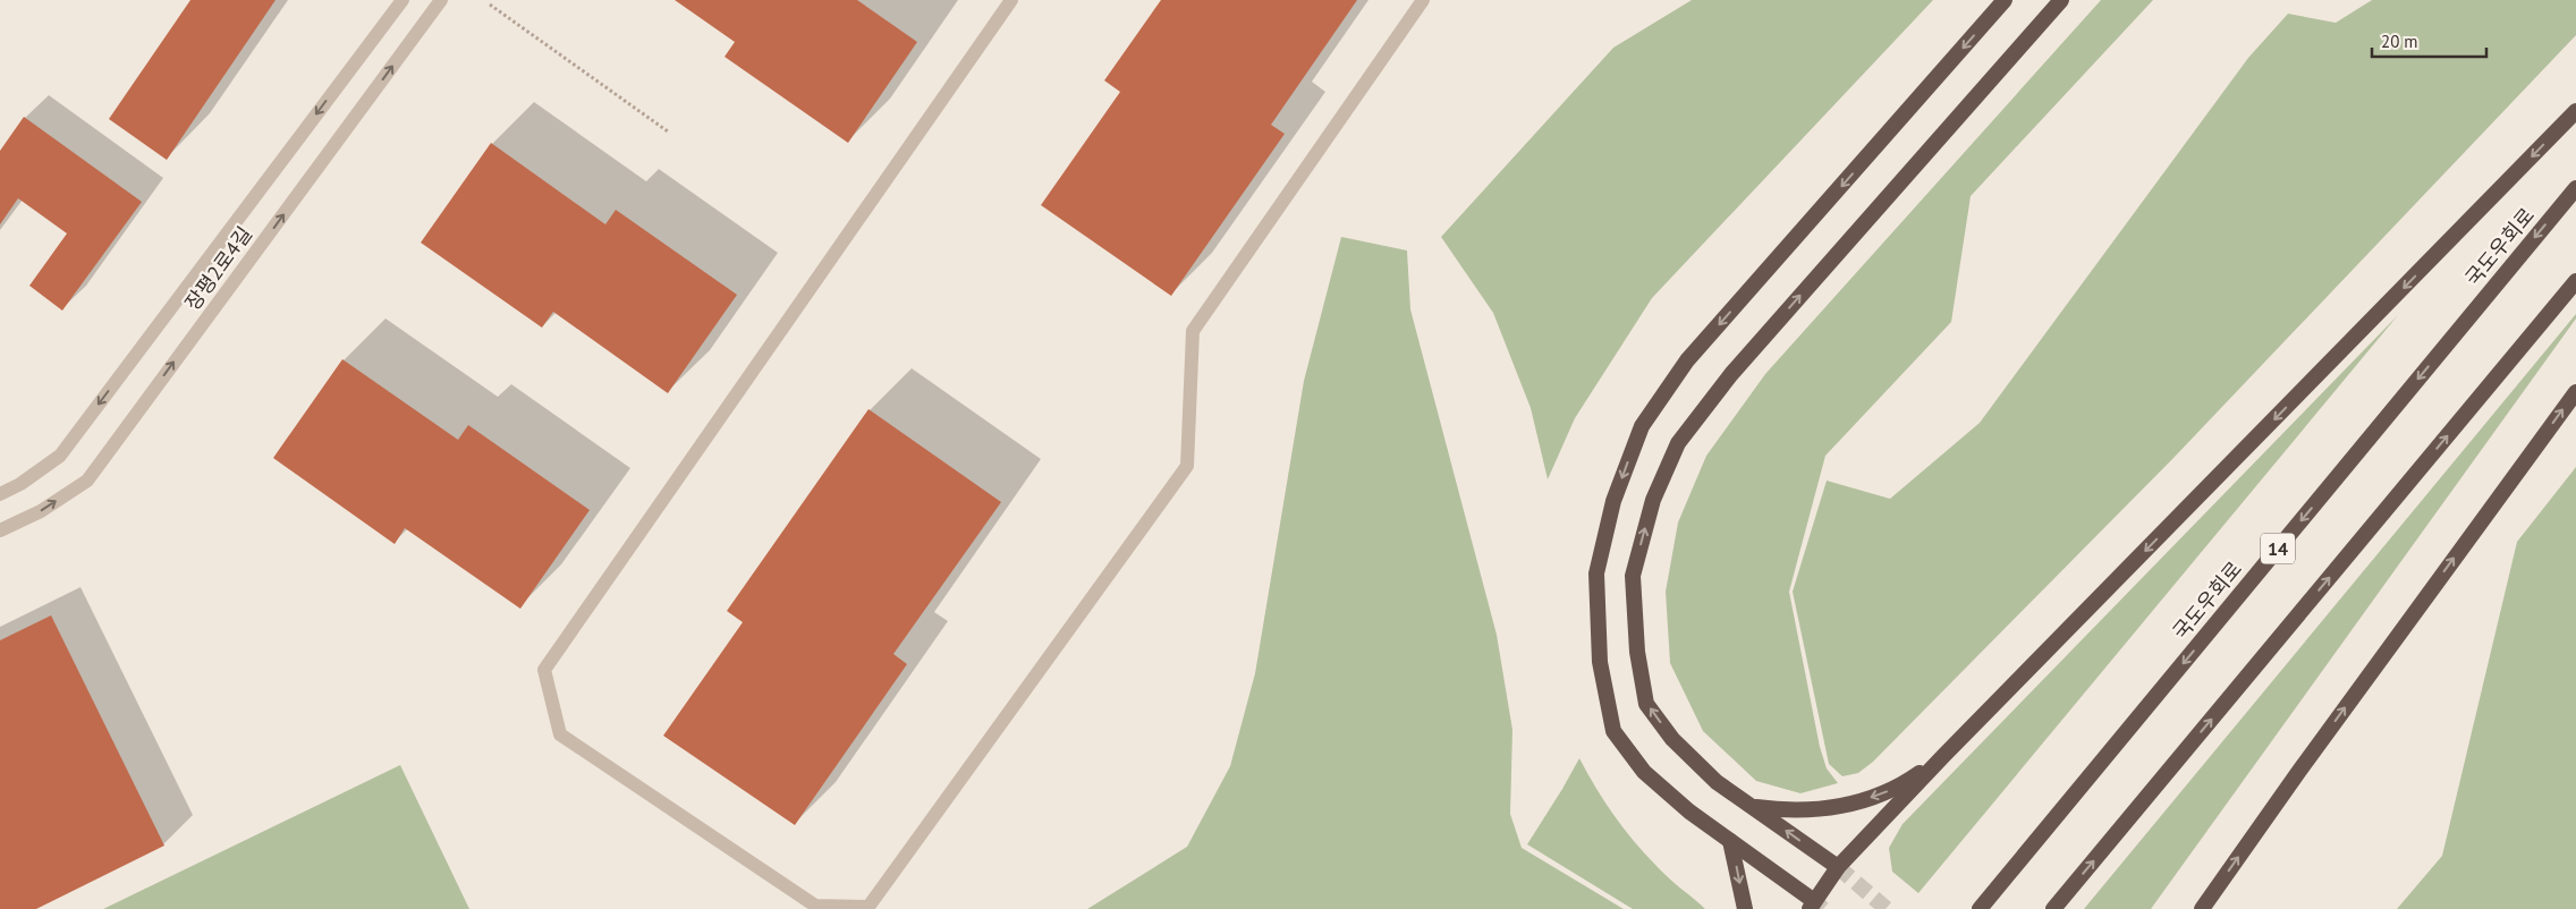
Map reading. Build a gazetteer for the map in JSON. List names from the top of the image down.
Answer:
{
  "streets": {
    "highway": ["국도우회로", "14"],
    "street": ["장평2로4길"]
  },
  "scale_bar": "20 m"
}
